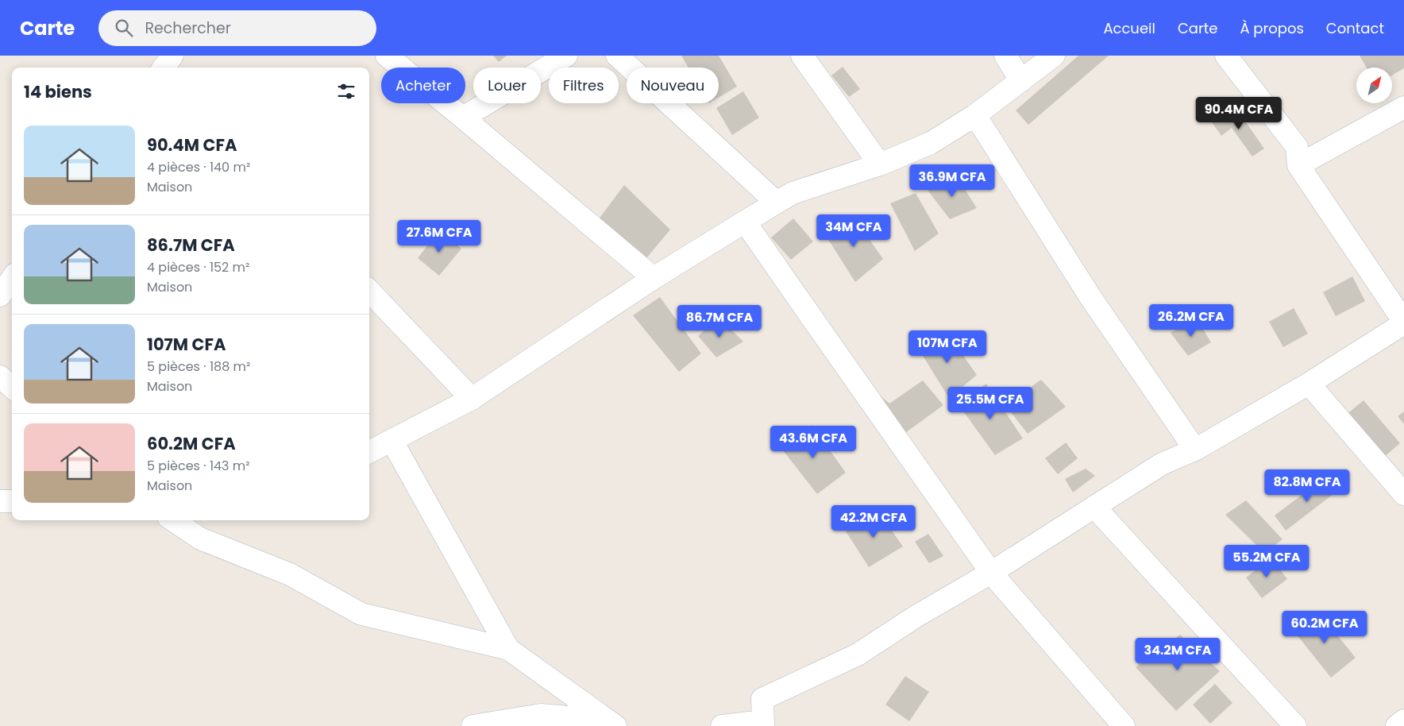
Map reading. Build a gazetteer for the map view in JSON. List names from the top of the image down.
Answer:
{
  "north": "top right",
  "page": {
    "header": "Carte",
    "search": "Rechercher",
    "nav": [
      "Accueil",
      "Carte",
      "À propos",
      "Contact"
    ],
    "chip": [
      "Acheter",
      "Louer",
      "Filtres",
      "Nouveau"
    ],
    "heading": "14 biens",
    "price": [
      "90.4M CFA",
      "36.9M CFA",
      "34M CFA",
      "27.6M CFA",
      "26.2M CFA",
      "86.7M CFA",
      "107M CFA",
      "25.5M CFA",
      "43.6M CFA",
      "82.8M CFA",
      "42.2M CFA",
      "55.2M CFA",
      "60.2M CFA",
      "34.2M CFA"
    ],
    "list": [
      {
        "name": "90.4M CFA",
        "note": "4 pièces · 140 m² · Maison"
      },
      {
        "name": "86.7M CFA",
        "note": "4 pièces · 152 m² · Maison"
      },
      {
        "name": "107M CFA",
        "note": "5 pièces · 188 m² · Maison"
      },
      {
        "name": "60.2M CFA",
        "note": "5 pièces · 143 m² · Maison"
      }
    ]
  }
}
